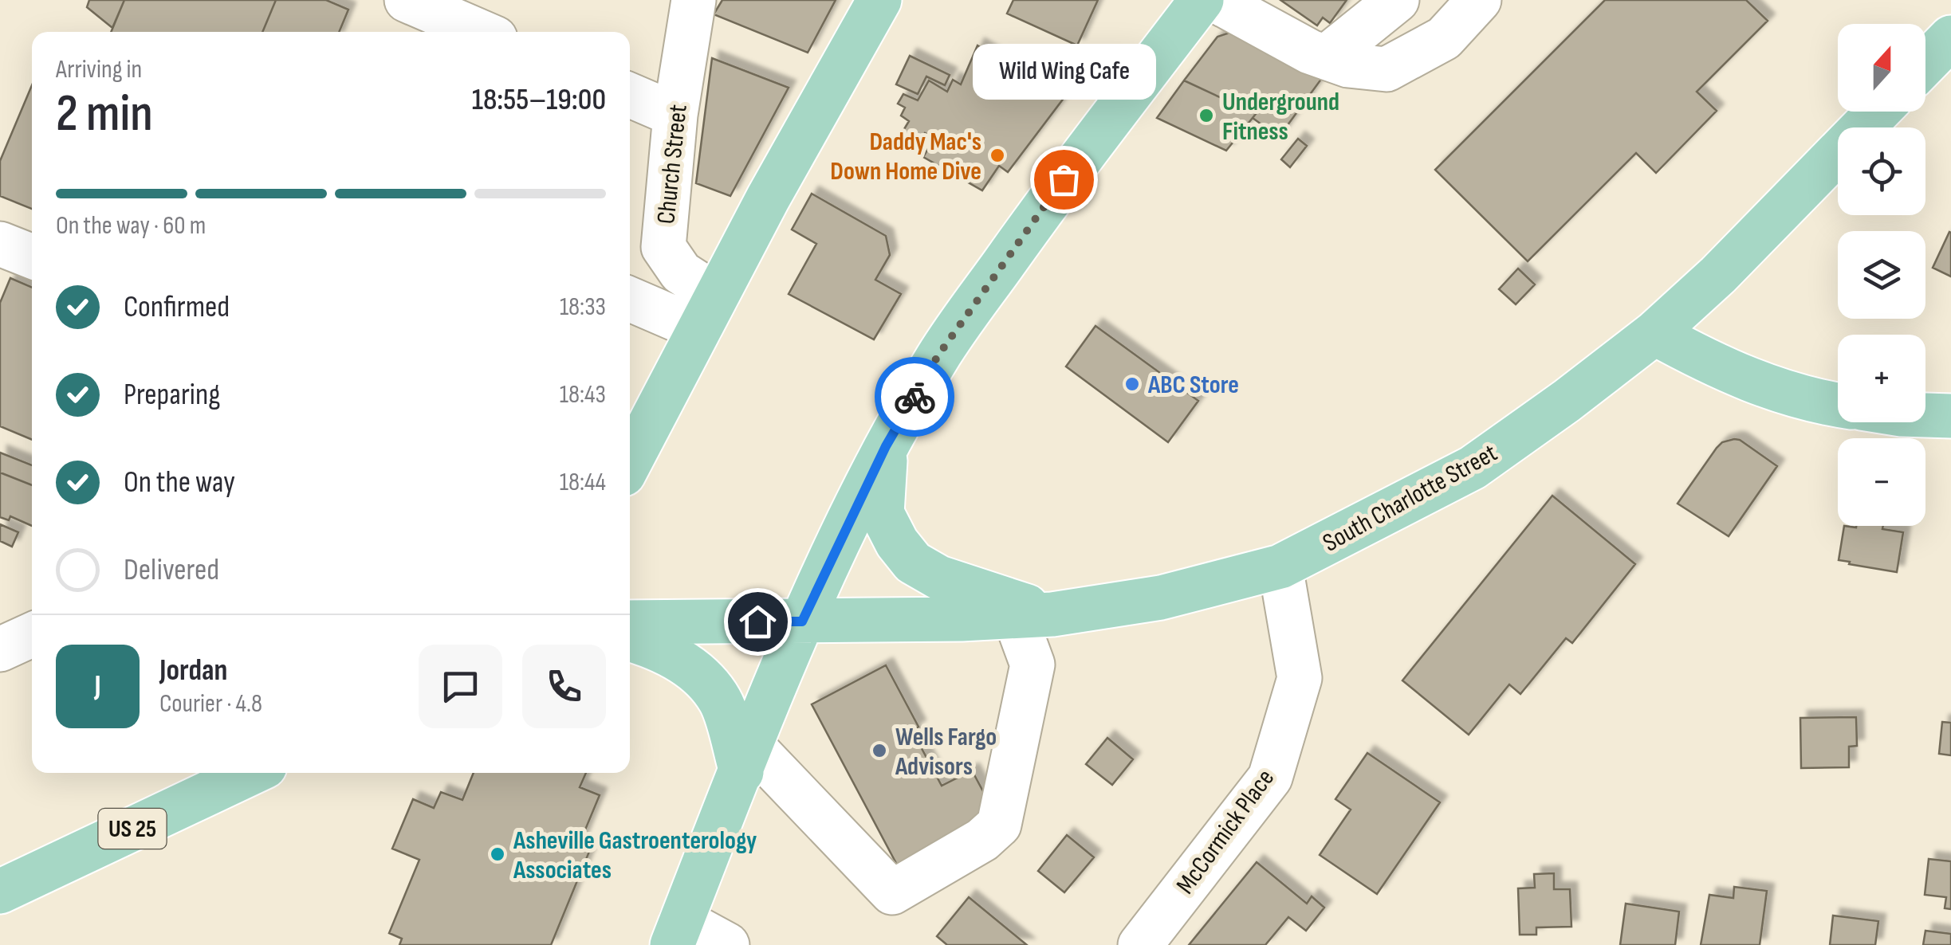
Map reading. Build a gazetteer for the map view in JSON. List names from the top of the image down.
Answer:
{
  "streets": {
    "main road": ["South Charlotte Street", "US 25"],
    "street": ["Church Street", "McCormick Place"]
  },
  "crossings": [
    ["South Charlotte Street", "McCormick Place"]
  ],
  "places": [
    "Underground Fitness",
    "Daddy Mac's Down Home Dive",
    "Wild Wing Cafe",
    "ABC Store",
    "Wells Fargo Advisors",
    "Asheville Gastroenterology Associates"
  ],
  "north": "top",
  "page": {
    "map_buttons": ["+", "−"],
    "heading": ["2 min", "Arriving in", "18:55–19:00"],
    "panel": ["Jordan", "Courier · 4.8"],
    "bubble": "Wild Wing Cafe",
    "bar": "On the way · 60 m",
    "list": [
      ["Confirmed", "18:33"],
      ["Preparing", "18:43"],
      ["On the way", "18:44"],
      "Delivered"
    ],
    "round": "J"
  }
}
